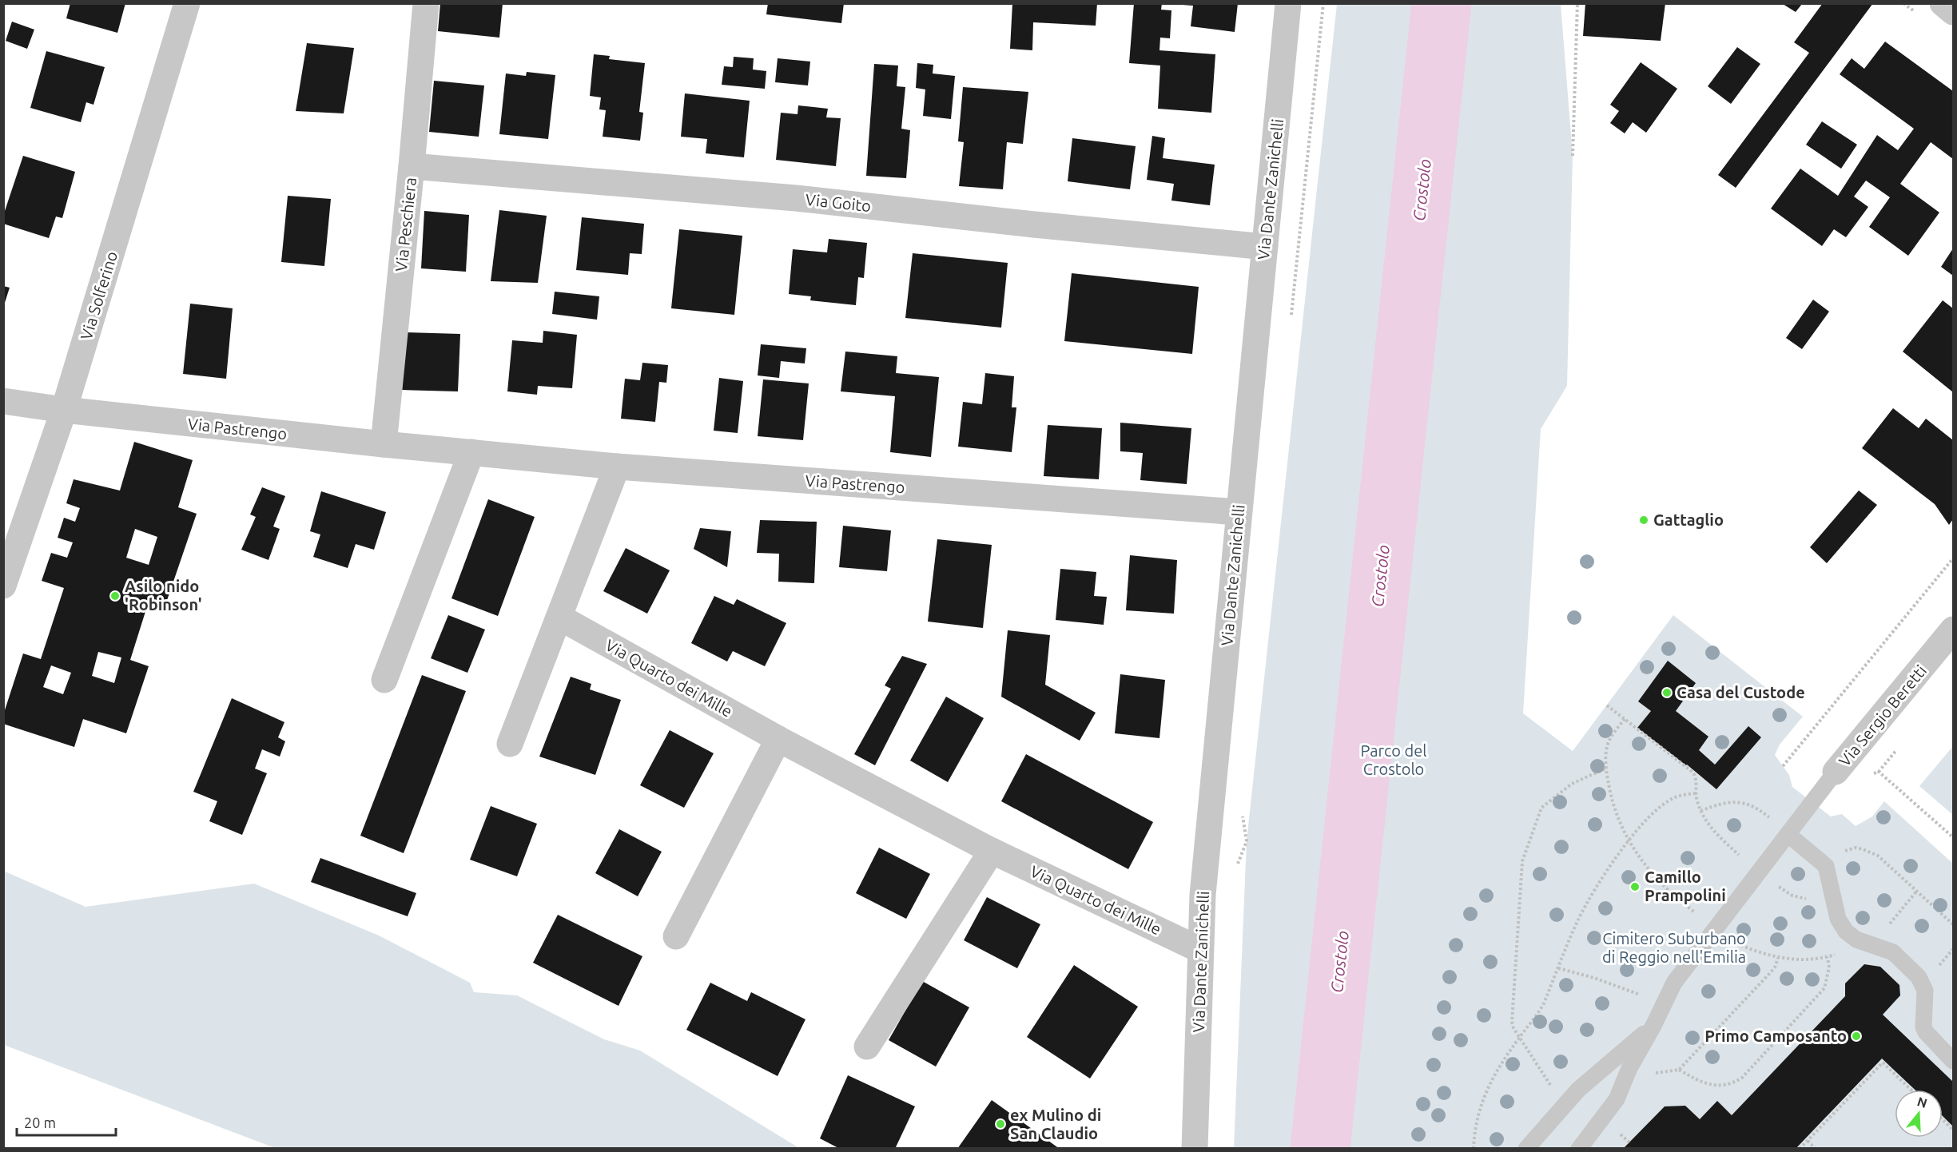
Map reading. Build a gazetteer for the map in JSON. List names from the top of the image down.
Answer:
{
  "streets": {
    "street": [
      "Via Dante Zanichelli",
      "Via Goito",
      "Via Peschiera",
      "Via Solferino",
      "Via Pastrengo",
      "Via Quarto dei Mille",
      "Via Sergio Beretti"
    ]
  },
  "crossings": [
    ["Via Dante Zanichelli", "Via Goito"],
    ["Via Dante Zanichelli", "Via Pastrengo"],
    ["Via Dante Zanichelli", "Via Quarto dei Mille"],
    ["Via Goito", "Via Peschiera"],
    ["Via Peschiera", "Via Pastrengo"],
    ["Via Solferino", "Via Pastrengo"]
  ],
  "water": ["Crostolo"],
  "parks": ["Parco del Crostolo", "Cimitero Suburbano di Reggio nell'Emilia"],
  "places": [
    "Gattaglio",
    "Asilo nido 'Robinson'",
    "Casa del Custode",
    "Camillo Prampolini",
    "Primo Camposanto",
    "ex Mulino di San Claudio"
  ],
  "scale_bar": "20 m",
  "north": "top"
}
